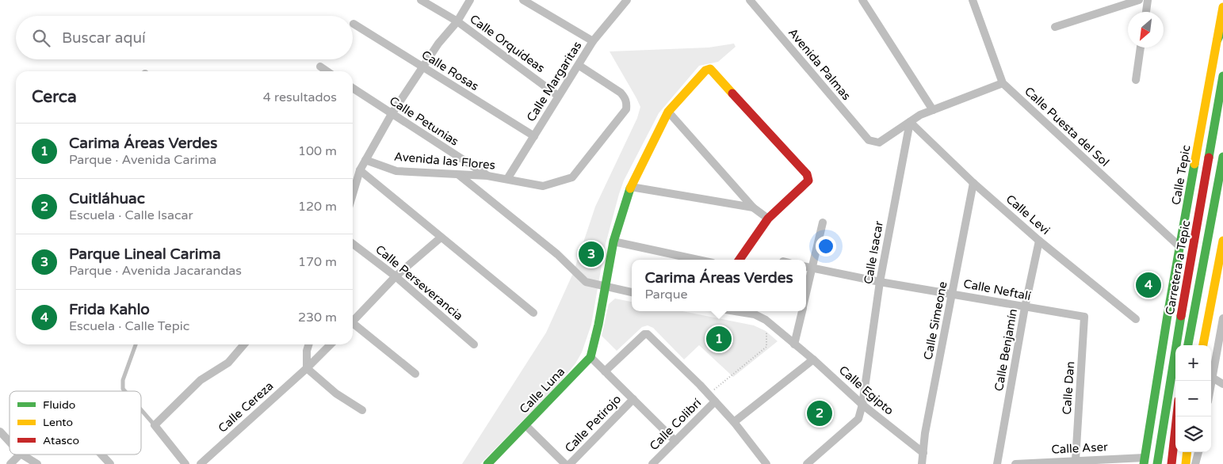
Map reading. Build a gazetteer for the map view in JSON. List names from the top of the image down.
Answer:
{
  "streets": {
    "main road": ["Calle Tepic", "Carretera a Tepic", "Calle Luna"],
    "street": [
      "Calle Orquídeas",
      "Avenida Palmas",
      "Calle Rosas",
      "Calle Margaritas",
      "Calle Petunias",
      "Calle Puesta del Sol",
      "Avenida las Flores",
      "Calle Levi",
      "Calle Isacar",
      "Calle Perseverancia",
      "Calle Neftalí",
      "Calle Simeone",
      "Calle Benjamín",
      "Calle Dan",
      "Calle Egipto",
      "Calle Cereza",
      "Calle Petirojo",
      "Calle Colibrí",
      "Calle Aser"
    ]
  },
  "crossings": [
    ["Calle Orquídeas", "Calle Margaritas"],
    ["Avenida Palmas", "Calle Levi"],
    ["Avenida Palmas", "Calle Isacar"],
    ["Calle Rosas", "Calle Margaritas"],
    ["Calle Margaritas", "Avenida las Flores"],
    ["Calle Petunias", "Avenida las Flores"],
    ["Calle Puesta del Sol", "Calle Tepic"],
    ["Calle Tepic", "Calle Aser"],
    ["Calle Levi", "Calle Isacar"],
    ["Calle Levi", "Calle Simeone"],
    ["Calle Levi", "Calle Benjamín"],
    ["Calle Isacar", "Calle Neftalí"],
    ["Calle Isacar", "Calle Egipto"],
    ["Calle Neftalí", "Calle Simeone"],
    ["Calle Neftalí", "Calle Benjamín"],
    ["Calle Neftalí", "Calle Dan"],
    ["Calle Simeone", "Calle Egipto"],
    ["Calle Dan", "Calle Aser"]
  ],
  "legend": ["Fluido", "Lento", "Atasco"],
  "north": "bottom left",
  "page": {
    "search": "Buscar aquí",
    "heading": ["Cerca", "4 resultados"],
    "list": [
      {
        "mark": "1",
        "name": "Carima Áreas Verdes",
        "note": "Parque · Avenida Carima",
        "value": "100 m"
      },
      {
        "mark": "2",
        "name": "Cuitláhuac",
        "note": "Escuela · Calle Isacar",
        "value": "120 m"
      },
      {
        "mark": "3",
        "name": "Parque Lineal Carima",
        "note": "Parque · Avenida Jacarandas",
        "value": "170 m"
      },
      {
        "mark": "4",
        "name": "Frida Kahlo",
        "note": "Escuela · Calle Tepic",
        "value": "230 m"
      }
    ],
    "pins": [
      "3",
      "4",
      "1",
      "2"
    ],
    "popup": ["Carima Áreas Verdes", "Parque"],
    "map_buttons": ["+", "−"]
  }
}
